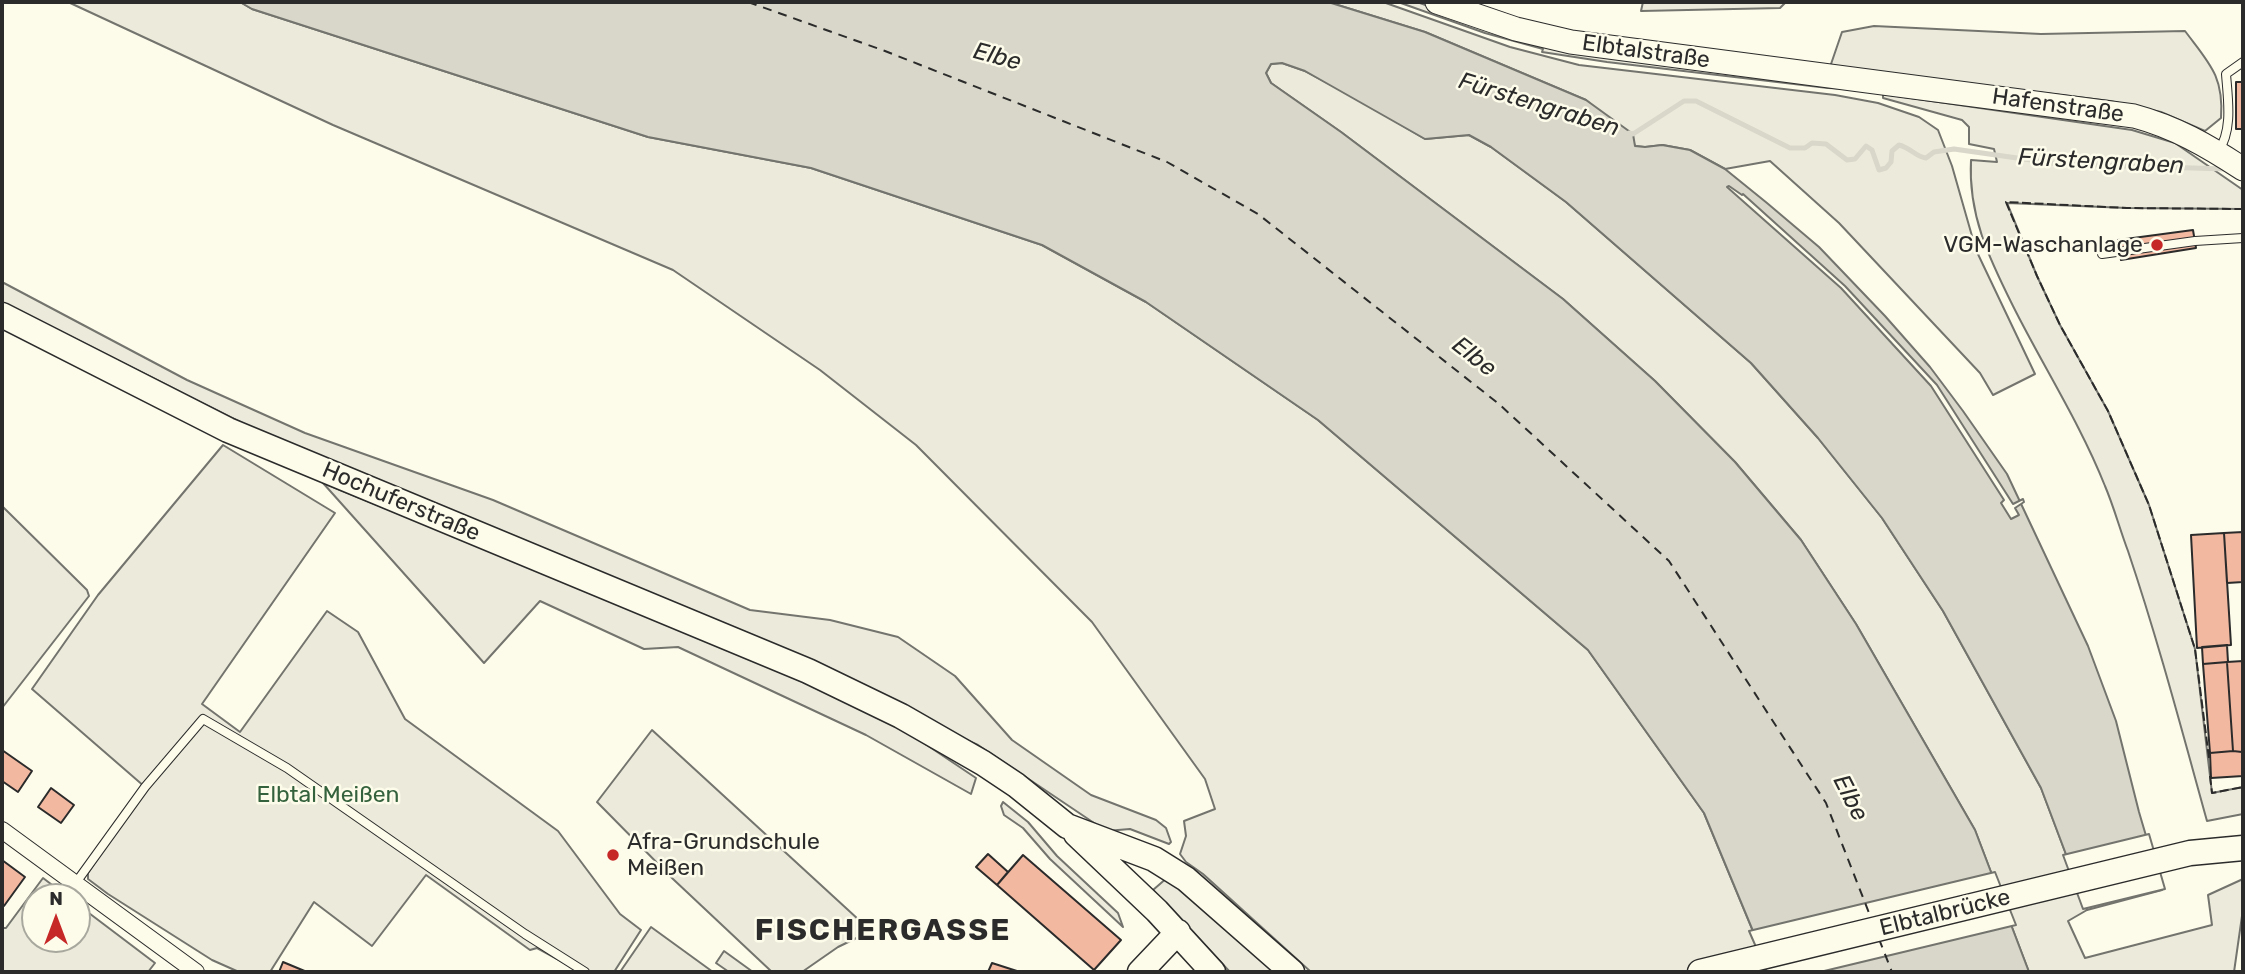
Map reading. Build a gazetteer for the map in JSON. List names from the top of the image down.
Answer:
{
  "streets": {
    "main road": ["Hochuferstraße", "Elbtalbrücke"],
    "street": ["Elbtalstraße", "Hafenstraße"]
  },
  "crossings": [
    ["Elbtalstraße", "Hafenstraße"]
  ],
  "districts": ["FISCHERGASSE"],
  "water": ["Elbe", "Fürstengraben"],
  "parks": ["Elbtal Meißen"],
  "places": ["VGM-Waschanlage", "Afra-Grundschule Meißen"],
  "north": "top"
}
